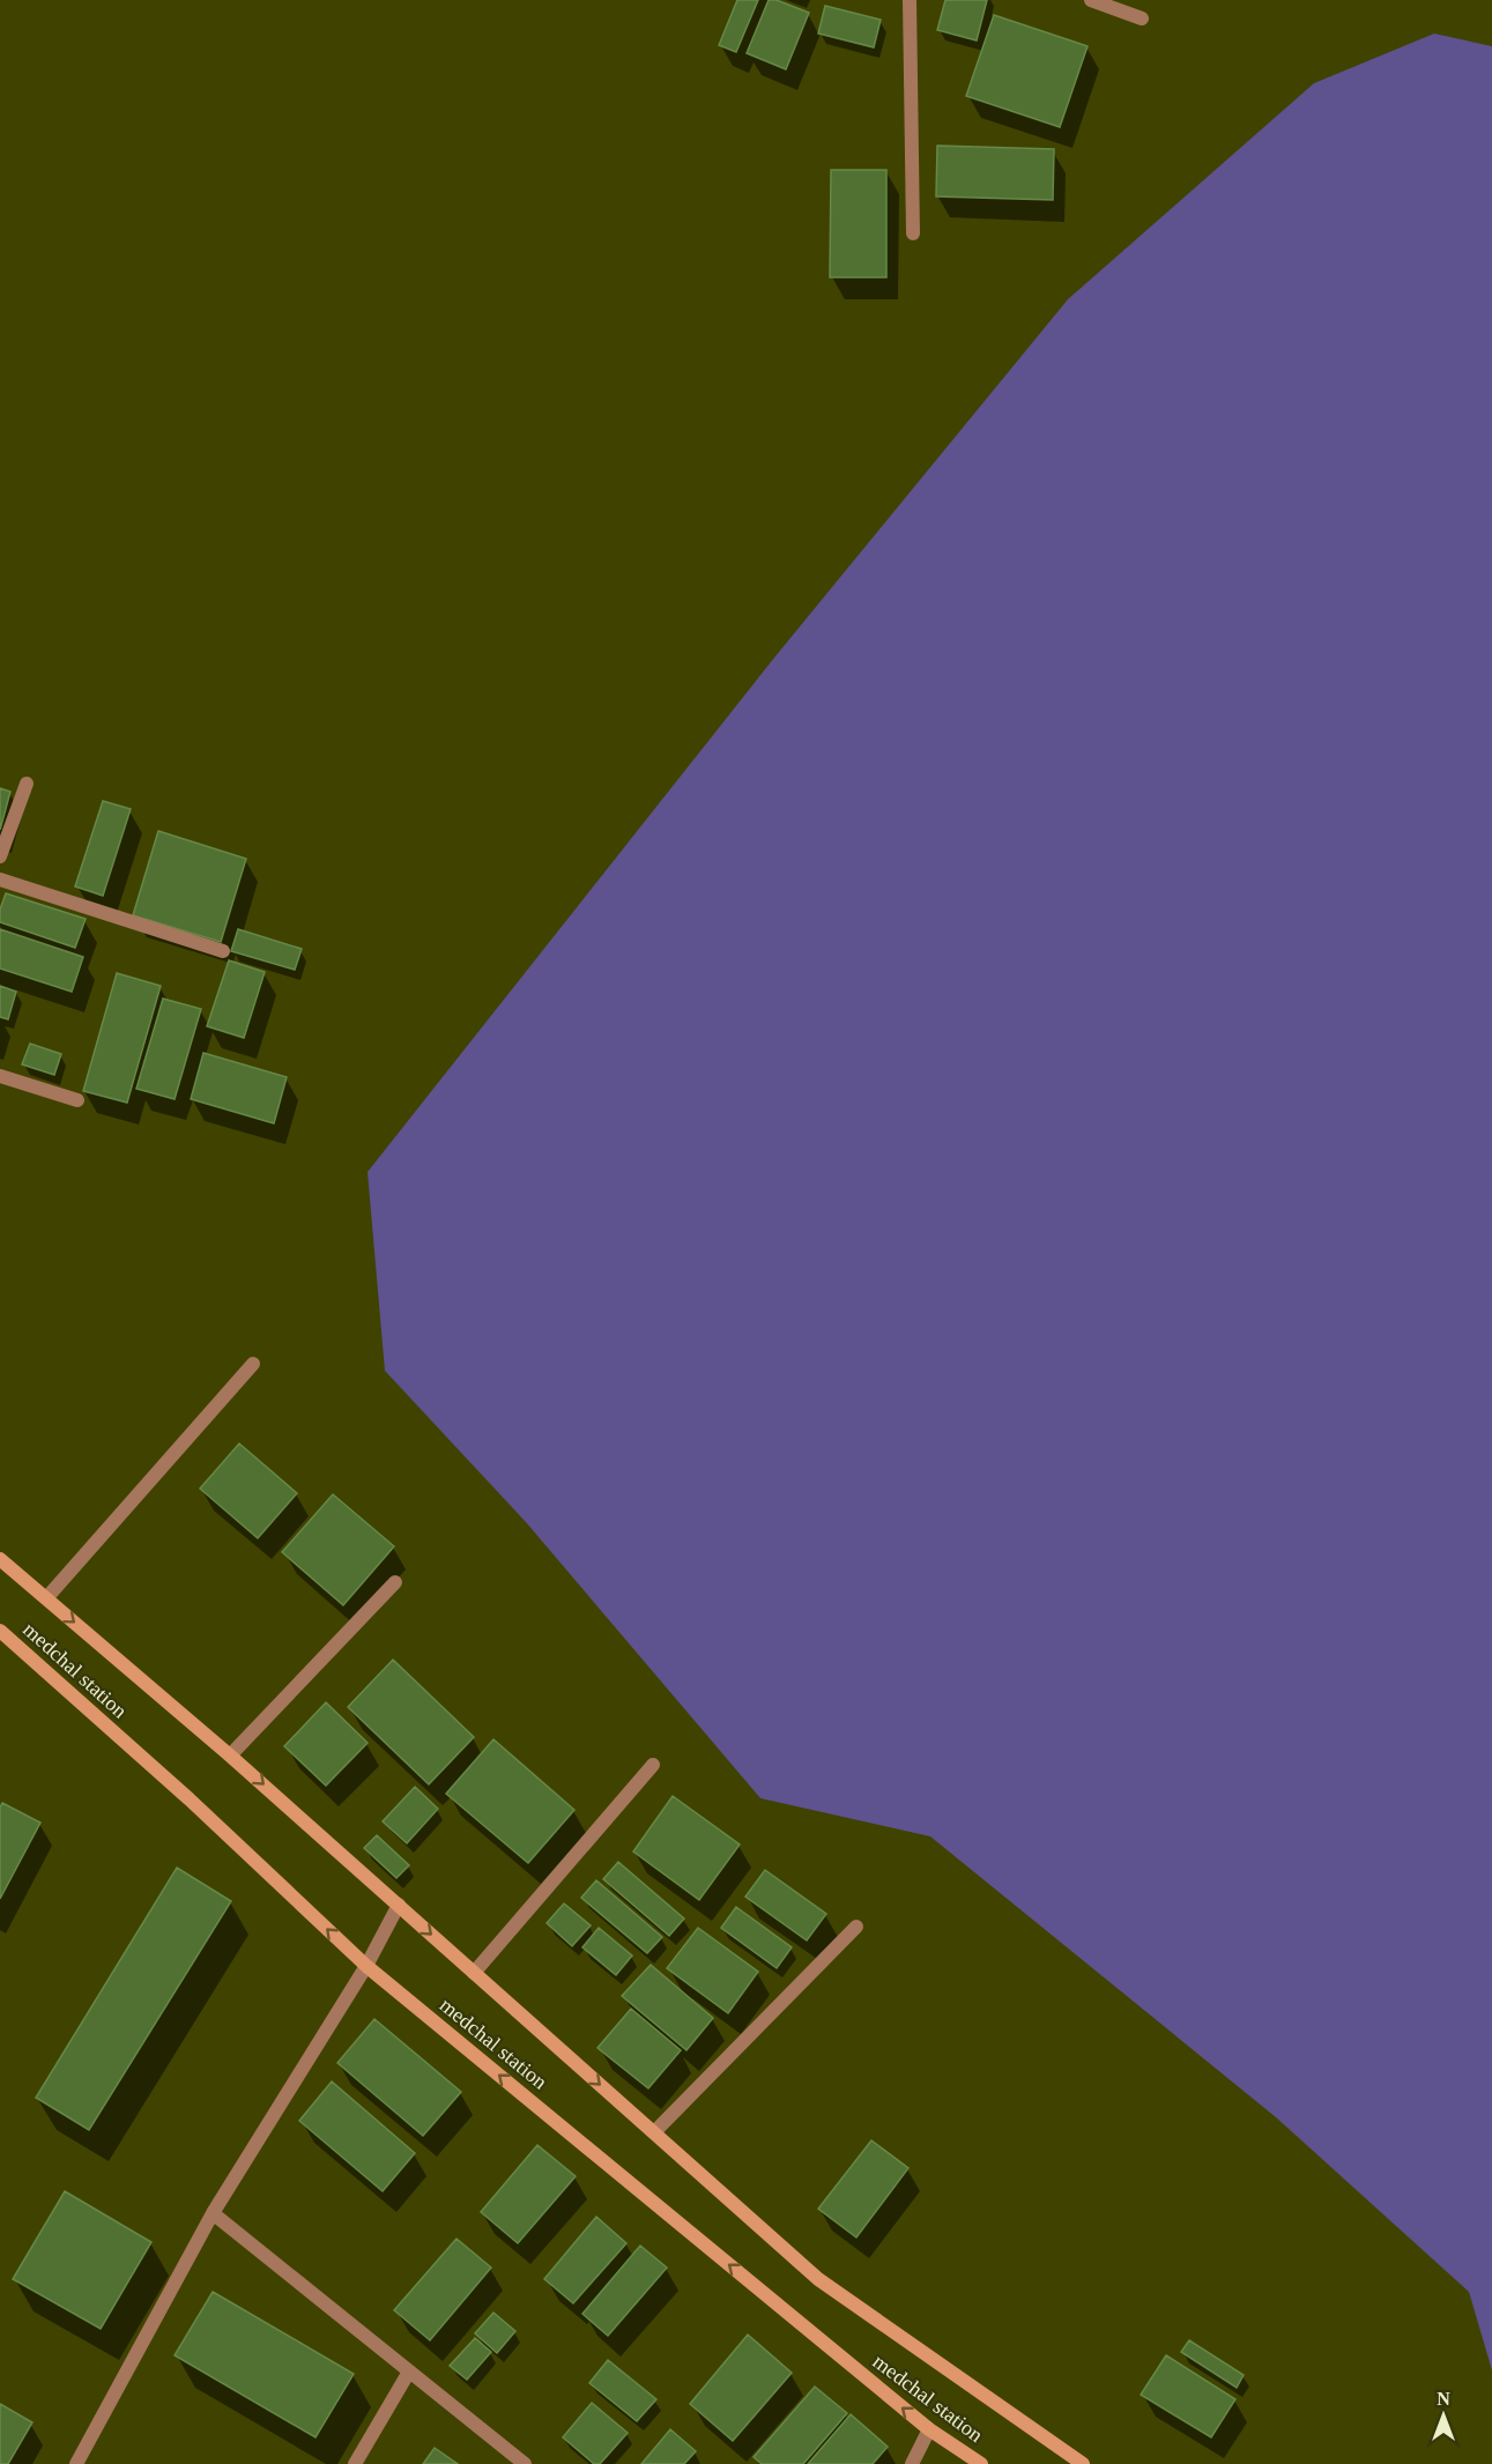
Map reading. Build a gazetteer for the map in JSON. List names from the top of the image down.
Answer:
{
  "streets": {
    "street": ["medchal station"]
  },
  "north": "top"
}
